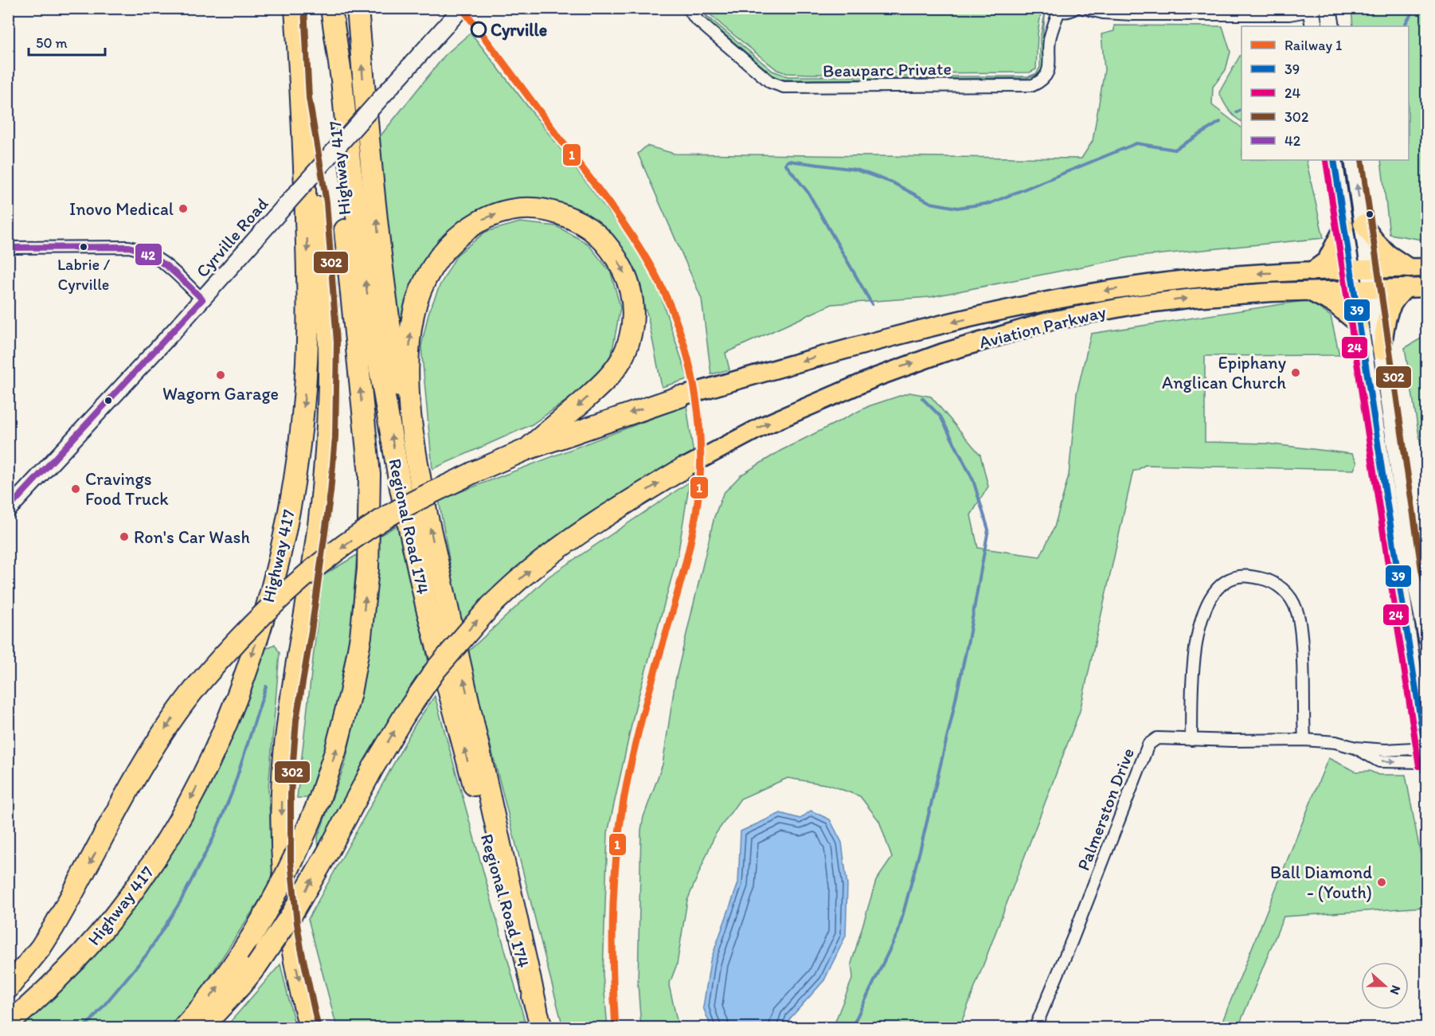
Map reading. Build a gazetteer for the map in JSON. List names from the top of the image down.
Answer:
{
  "streets": {
    "highway": ["Highway 417", "Regional Road 174"],
    "main road": ["Cyrville Road", "Aviation Parkway"],
    "street": ["Beauparc Private", "Palmerston Drive"]
  },
  "crossings": [
    ["Highway 417", "Regional Road 174"]
  ],
  "places": [
    "Cyrville",
    "Inovo Medical",
    "Labrie / Cyrville",
    "Epiphany Anglican Church",
    "Wagorn Garage",
    "Cravings Food Truck",
    "Ron's Car Wash",
    "Ball Diamond - (Youth)"
  ],
  "lines": [
    "rail line 1",
    "transit line 302",
    "transit line 39",
    "transit line 24",
    "transit line 42"
  ],
  "legend": [
    "Railway 1",
    "39",
    "24",
    "302",
    "42"
  ],
  "scale_bar": "50 m",
  "north": "right"
}
